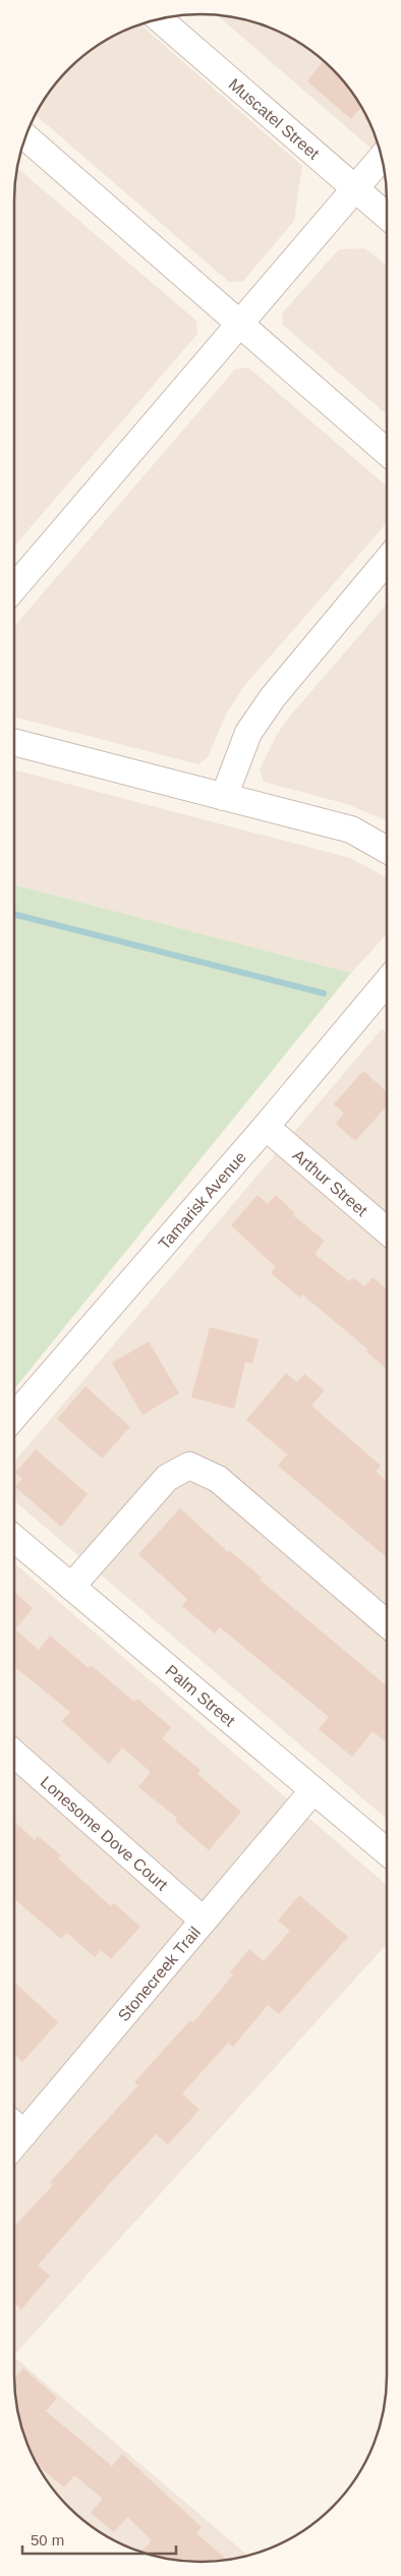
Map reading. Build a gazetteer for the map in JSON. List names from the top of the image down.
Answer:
{
  "streets": {
    "street": [
      "Muscatel Street",
      "Arthur Street",
      "Tamarisk Avenue",
      "Palm Street",
      "Lonesome Dove Court",
      "Stonecreek Trail"
    ]
  },
  "crossings": [
    ["Arthur Street", "Tamarisk Avenue"],
    ["Palm Street", "Stonecreek Trail"],
    ["Lonesome Dove Court", "Stonecreek Trail"]
  ],
  "scale_bar": "50 m"
}
